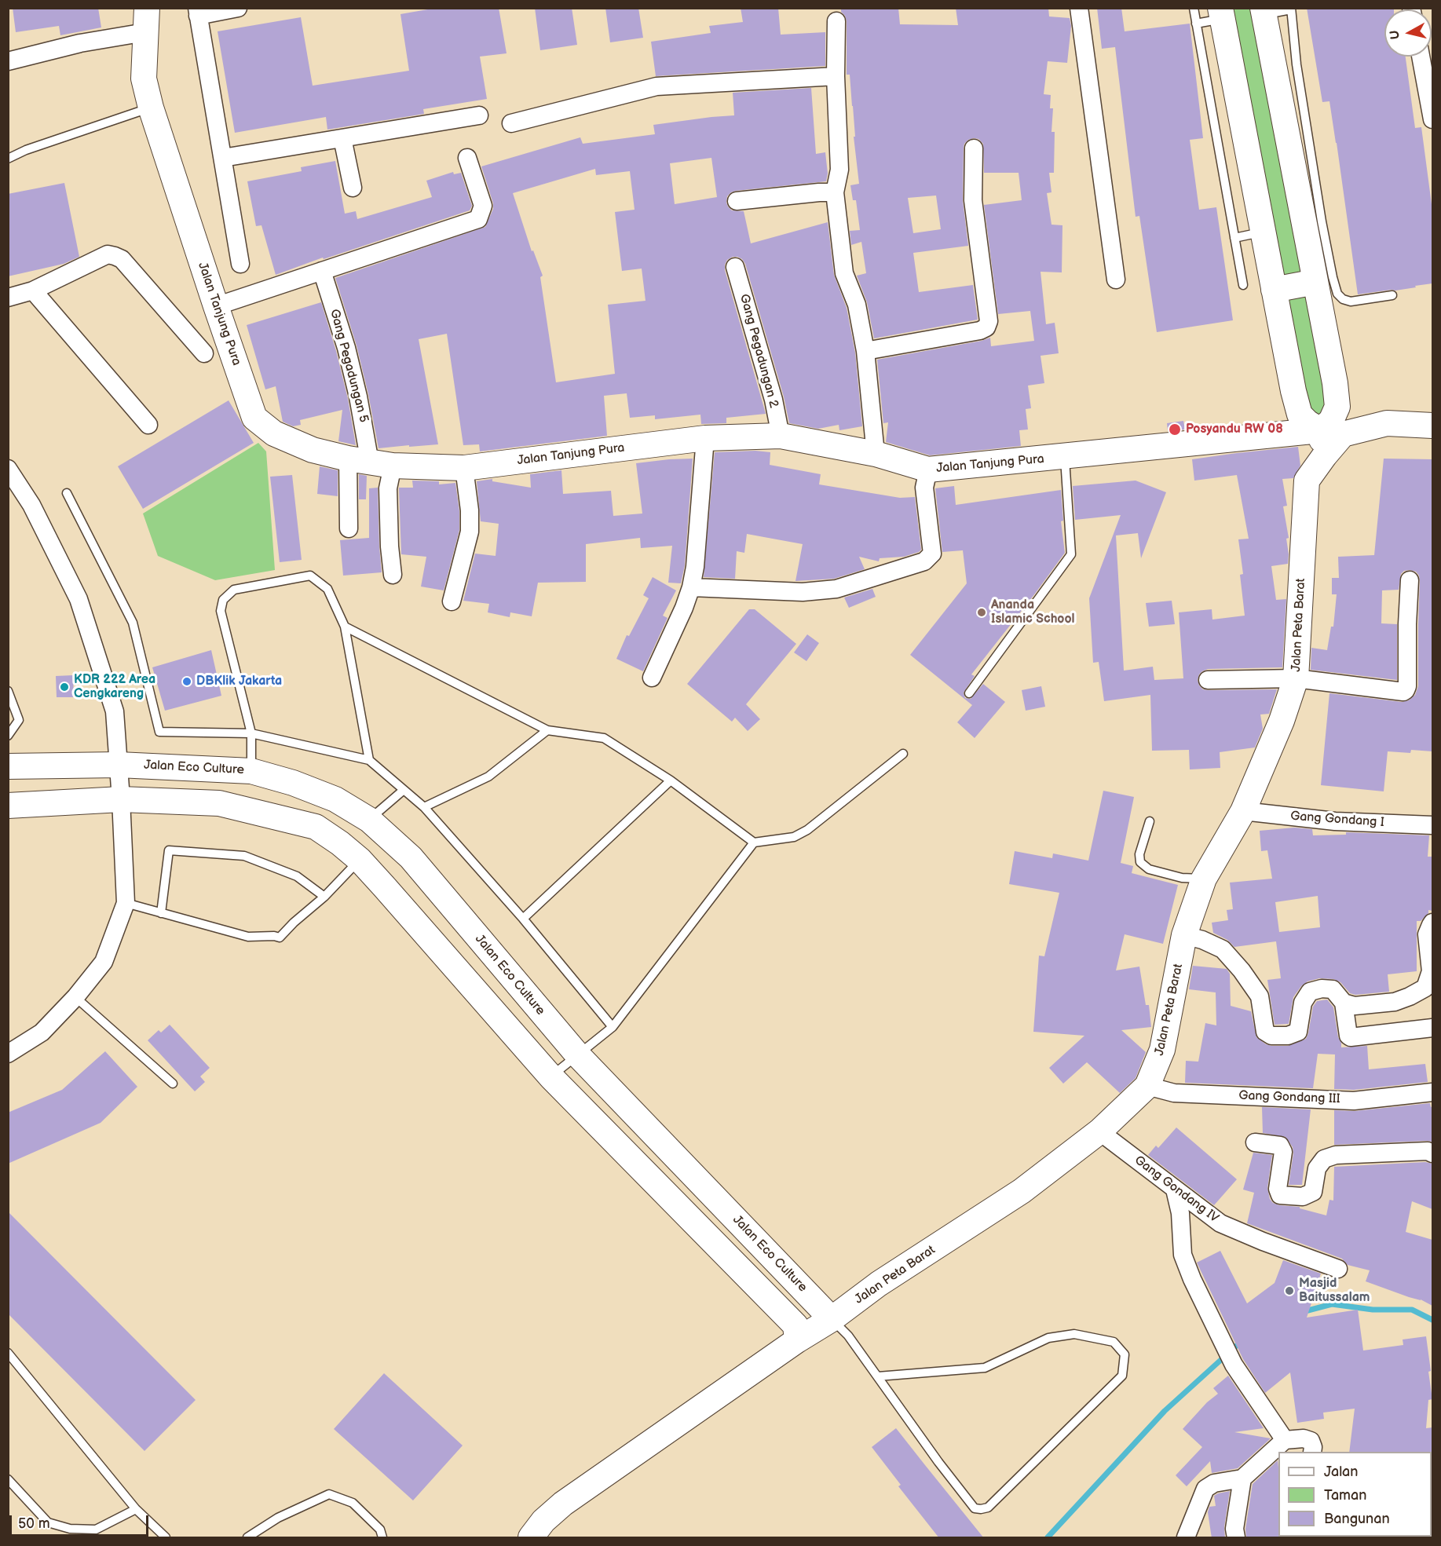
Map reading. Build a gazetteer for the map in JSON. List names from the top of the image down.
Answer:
{
  "streets": {
    "street": [
      "Jalan Tanjung Pura",
      "Gang Pegadungan 2",
      "Gang Pegadungan 5",
      "Jalan Peta Barat",
      "Jalan Eco Culture",
      "Gang Gondang I",
      "Gang Gondang III",
      "Gang Gondang IV"
    ]
  },
  "crossings": [
    ["Jalan Tanjung Pura", "Gang Pegadungan 2"],
    ["Jalan Tanjung Pura", "Gang Pegadungan 5"],
    ["Jalan Peta Barat", "Jalan Eco Culture"],
    ["Jalan Peta Barat", "Gang Gondang I"],
    ["Jalan Peta Barat", "Gang Gondang III"],
    ["Jalan Peta Barat", "Gang Gondang IV"]
  ],
  "places": [
    "Posyandu RW 08",
    "Ananda Islamic School",
    "DBKlik Jakarta",
    "KDR 222 Area Cengkareng",
    "Masjid Baitussalam"
  ],
  "legend": ["Jalan", "Taman", "Bangunan"],
  "scale_bar": "50 m",
  "north": "left"
}
